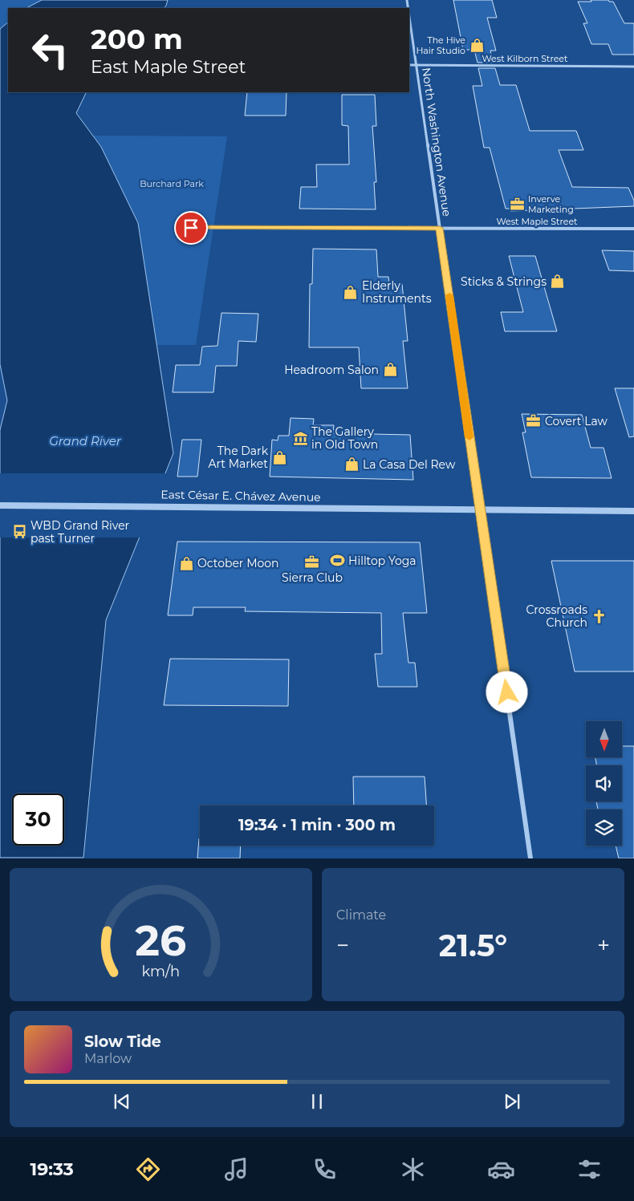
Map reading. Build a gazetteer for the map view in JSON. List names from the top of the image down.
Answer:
{
  "streets": {
    "street": [
      "West Kilborn Street",
      "North Washington Avenue",
      "West Maple Street",
      "East César E. Chávez Avenue"
    ]
  },
  "crossings": [
    ["West Kilborn Street", "North Washington Avenue"],
    ["North Washington Avenue", "West Maple Street"],
    ["North Washington Avenue", "East César E. Chávez Avenue"]
  ],
  "water": ["Grand River"],
  "parks": ["Burchard Park"],
  "places": {
    "shop": [
      "The Hive Hair Studio",
      "Sticks & Strings",
      "Elderly Instruments",
      "Headroom Salon",
      "The Dark Art Market",
      "La Casa Del Rew",
      "October Moon"
    ],
    "office": ["Inverve Marketing", "Covert Law", "Sierra Club"],
    "museum": ["The Gallery in Old Town"],
    "bus stop": ["WBD Grand River past Turner"],
    "sports": ["Hilltop Yoga"],
    "church": ["Crossroads Church"]
  },
  "north": "bottom",
  "page": {
    "turn": ["200 m", "East Maple Street"],
    "limit": "30",
    "trip": "19:34 · 1 min · 300 m",
    "tile": "Climate",
    "heat": ["−", "21.5°", "+"],
    "song": ["Slow Tide", "Marlow"],
    "tabs": "19:33",
    "gauge": ["26", "km/h"]
  }
}
